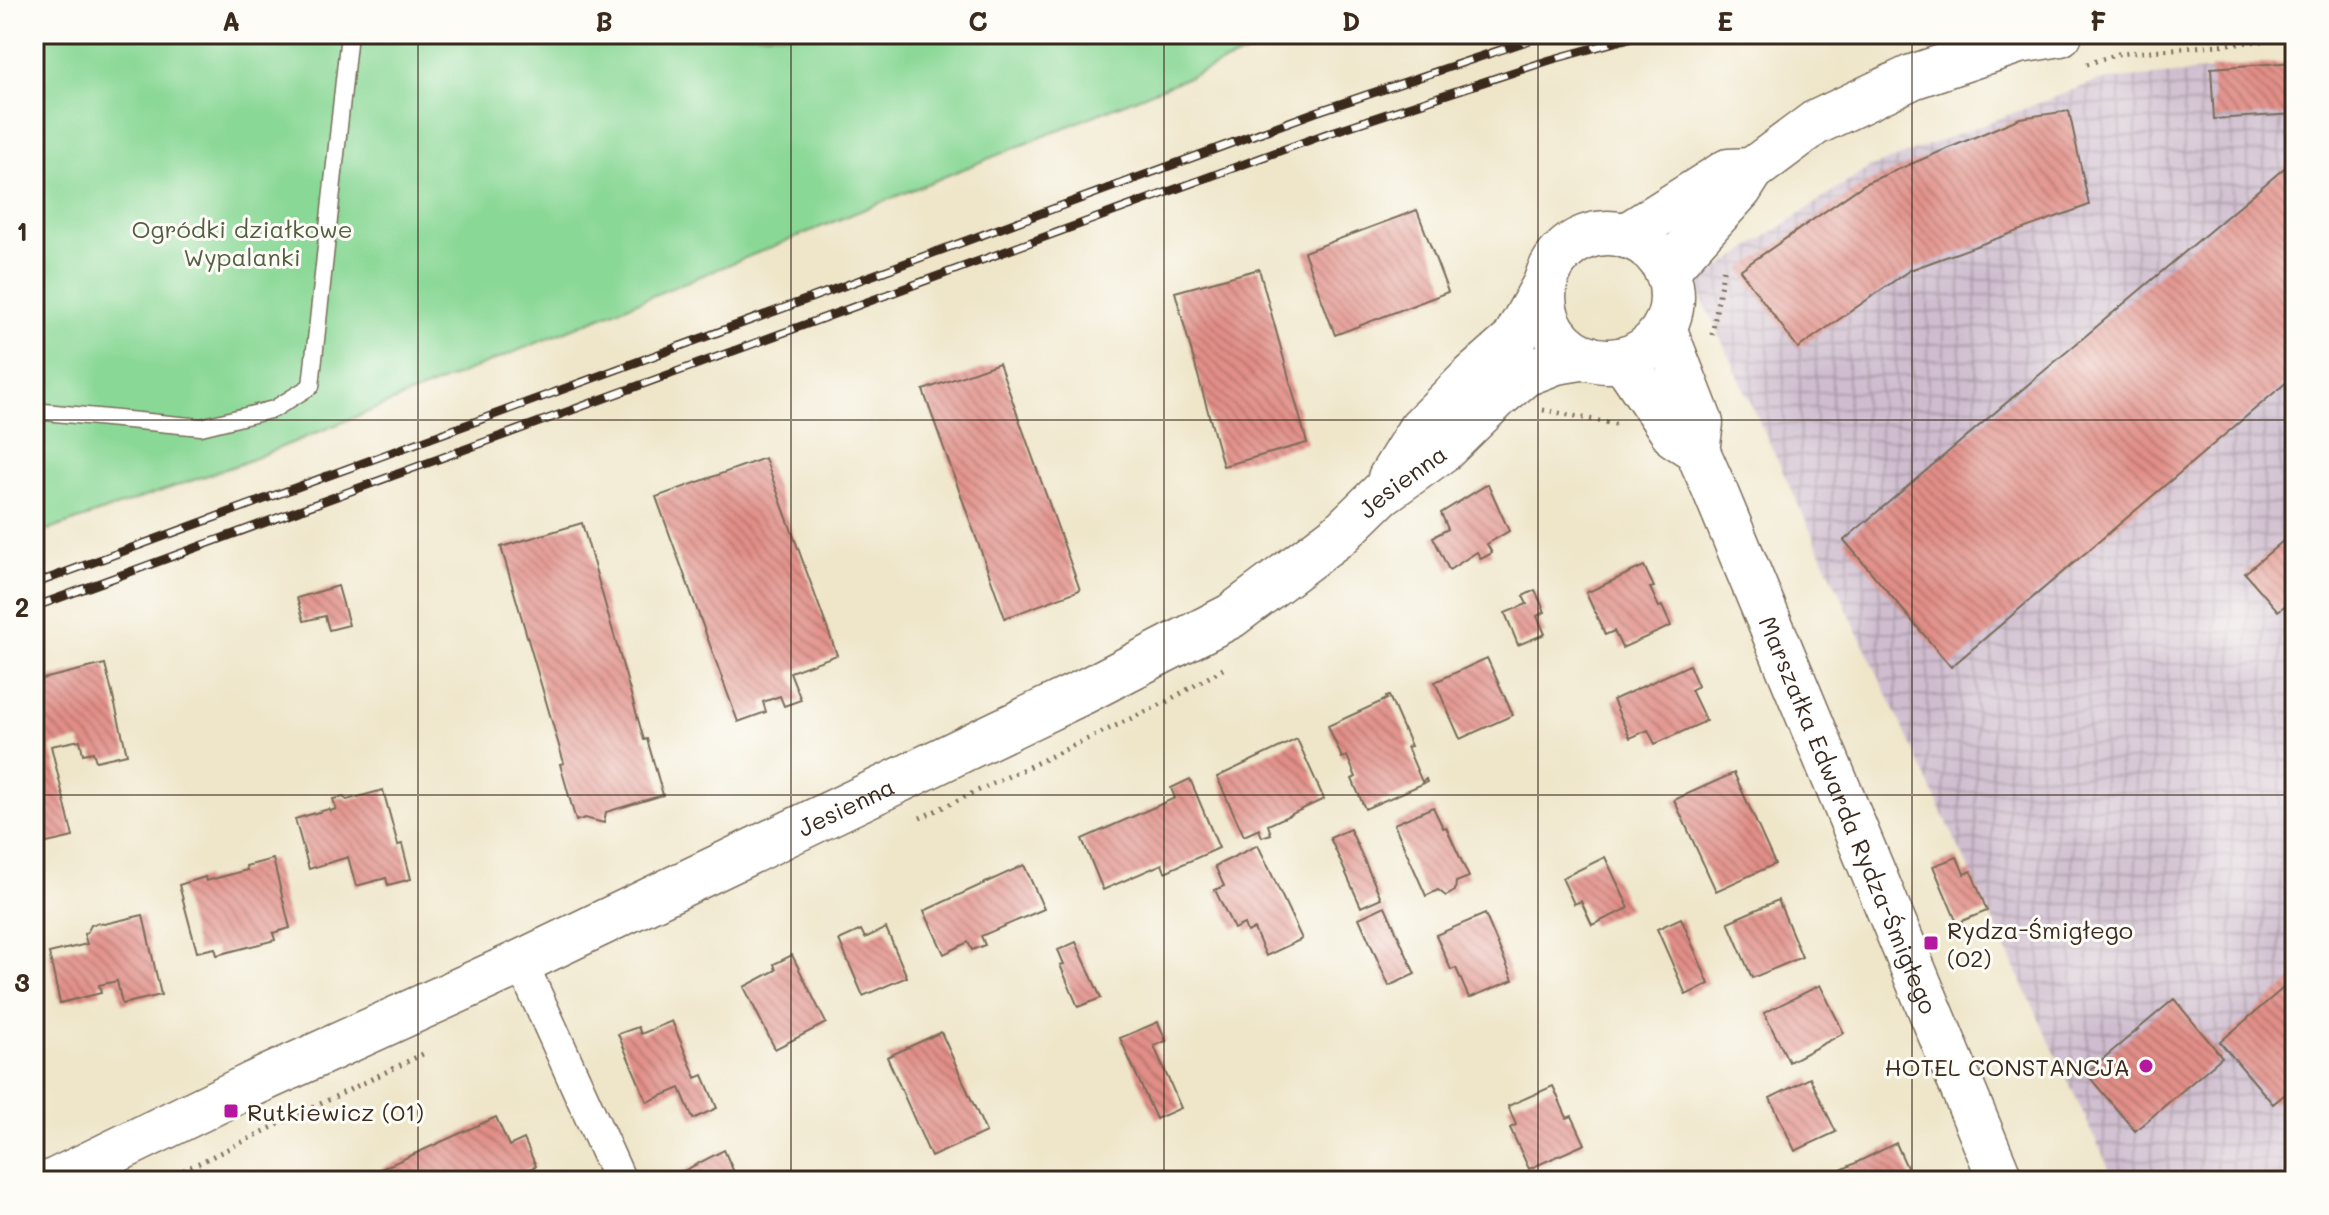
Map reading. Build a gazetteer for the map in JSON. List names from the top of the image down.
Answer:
{
  "streets": {
    "street": ["Jesienna", "Marszałka Edwarda Rydza-Śmigłego"]
  },
  "crossings": [
    ["Jesienna", "Marszałka Edwarda Rydza-Śmigłego"]
  ],
  "parks": ["Ogródki działkowe Wypalanki"],
  "places": {
    "transit": ["Rydza-Śmigłego (02)", "Rutkiewicz (01)"],
    "other": ["HOTEL CONSTANCJA"]
  },
  "grid": {
    "columns": [
      "A",
      "B",
      "C",
      "D",
      "E",
      "F"
    ],
    "rows": ["1", "2", "3"]
  }
}
